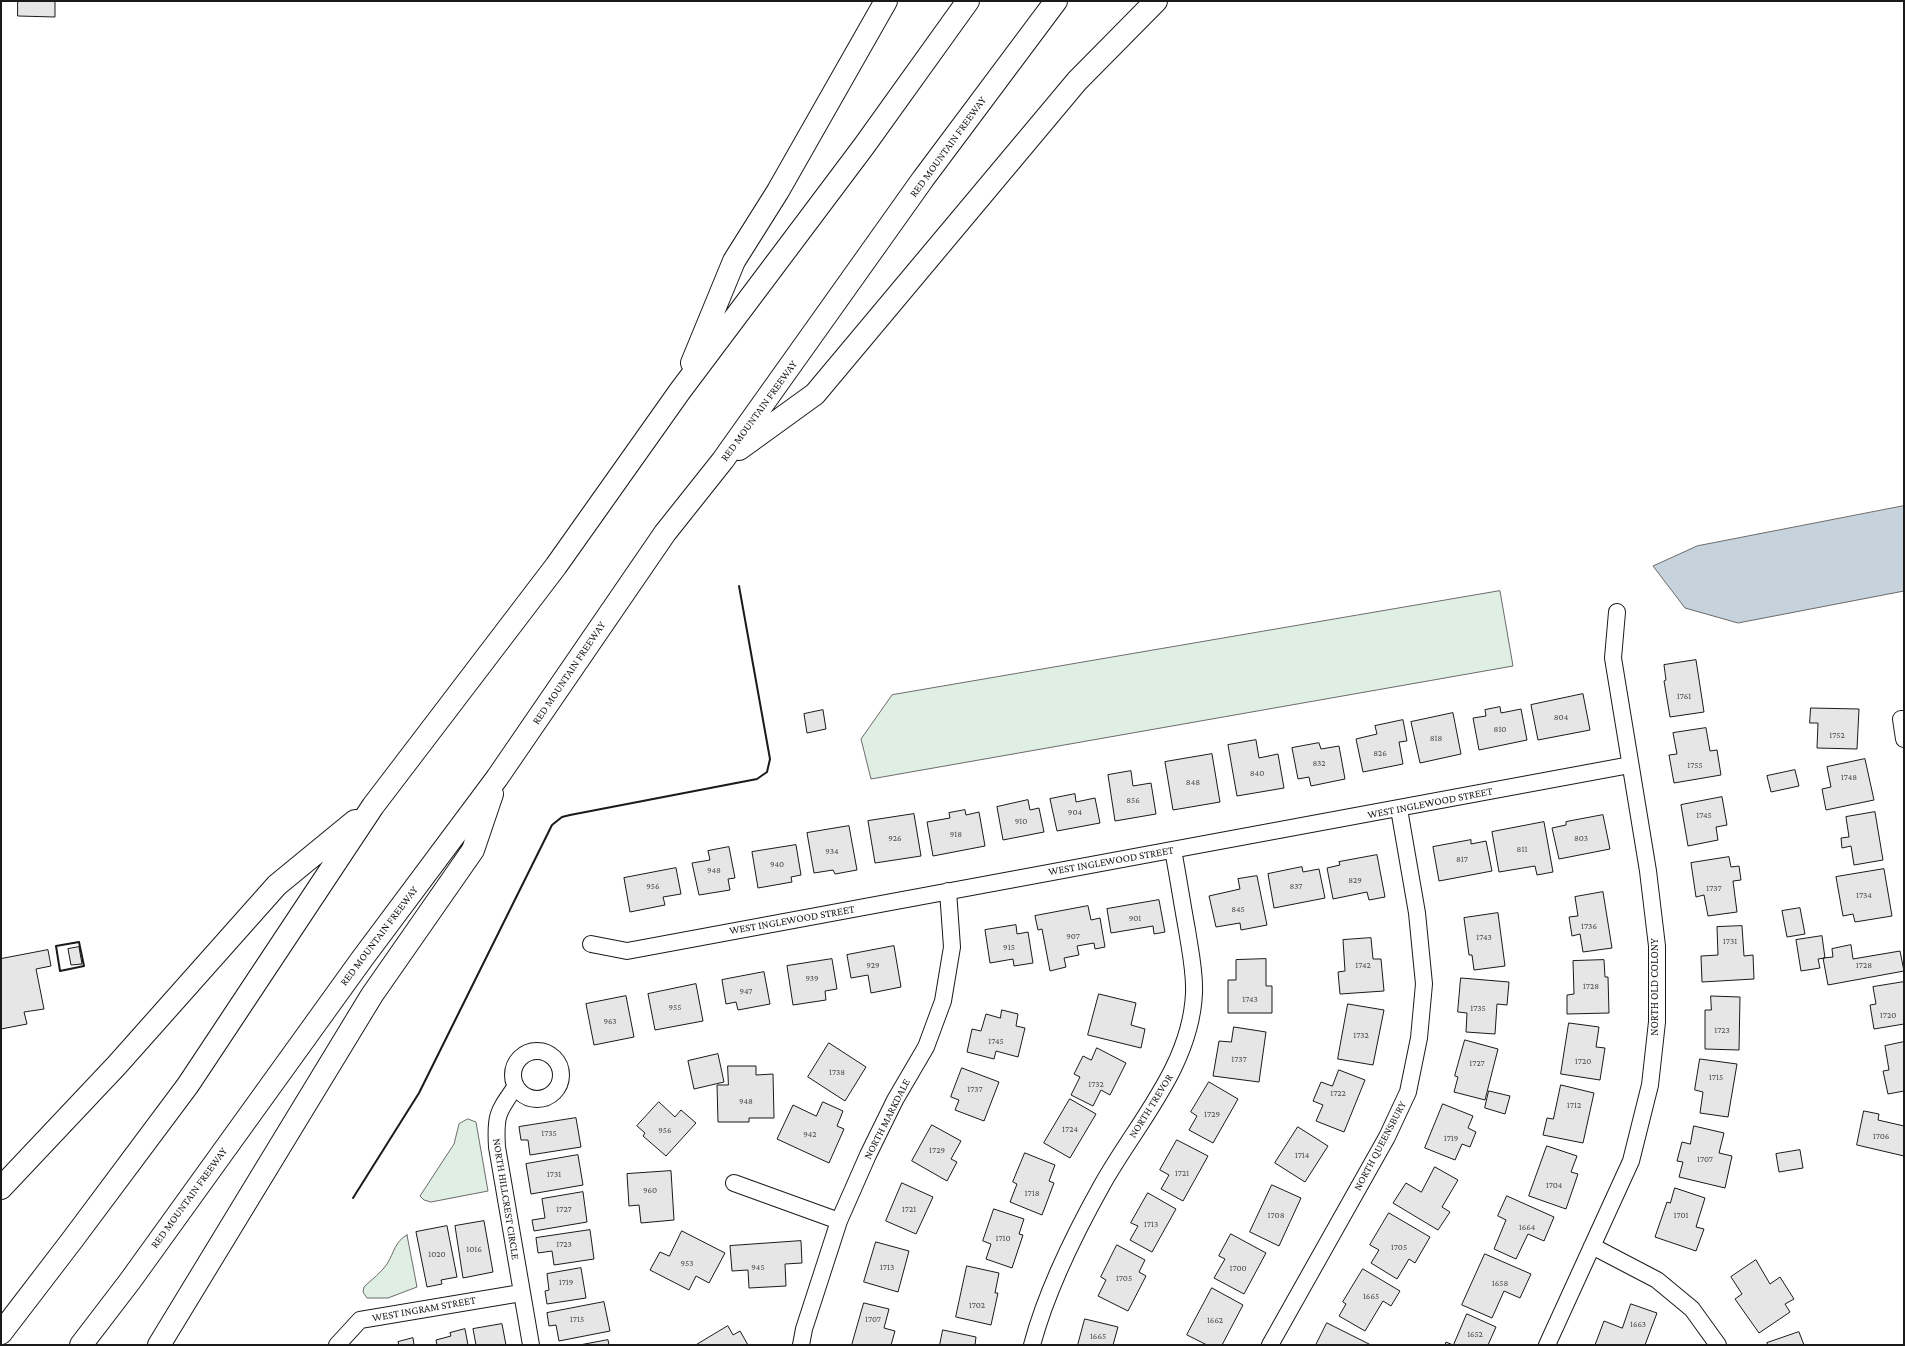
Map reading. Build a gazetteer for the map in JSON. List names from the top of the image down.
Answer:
{
  "streets": {
    "highway": ["RED MOUNTAIN FREEWAY"],
    "street": [
      "WEST INGLEWOOD STREET",
      "NORTH OLD COLONY",
      "NORTH TREVOR",
      "NORTH MARKDALE",
      "NORTH QUEENSBURY",
      "NORTH HILLCREST CIRCLE",
      "WEST INGRAM STREET"
    ]
  },
  "crossings": [
    ["WEST INGLEWOOD STREET", "NORTH OLD COLONY"],
    ["WEST INGLEWOOD STREET", "NORTH TREVOR"],
    ["WEST INGLEWOOD STREET", "NORTH MARKDALE"],
    ["WEST INGLEWOOD STREET", "NORTH QUEENSBURY"],
    ["NORTH HILLCREST CIRCLE", "WEST INGRAM STREET"]
  ],
  "house_numbers": [
    "1761",
    "804",
    "810",
    "1752",
    "818",
    "826",
    "832",
    "1755",
    "840",
    "1748",
    "848",
    "856",
    "904",
    "1745",
    "910",
    "918",
    "926",
    "803",
    "811",
    "934",
    "817",
    "940",
    "948",
    "829",
    "956",
    "837",
    "1737",
    "1734",
    "845",
    "901",
    "1736",
    "907",
    "1743",
    "1731",
    "915",
    "929",
    "1742",
    "1728",
    "939",
    "1728",
    "947",
    "1743",
    "955",
    "1735",
    "1720",
    "963",
    "1723",
    "1732",
    "1745",
    "1737",
    "1720",
    "1727",
    "1738",
    "1715",
    "1732",
    "1737",
    "1722",
    "948",
    "1712",
    "1729",
    "1724",
    "956",
    "1735",
    "942",
    "1706",
    "1719",
    "1729",
    "1714",
    "1707",
    "1721",
    "1731",
    "1704",
    "960",
    "1718",
    "1727",
    "1721",
    "1708",
    "1701",
    "1713",
    "1664",
    "1710",
    "1723",
    "1705",
    "1016",
    "1020",
    "953",
    "945",
    "1713",
    "1700",
    "1705",
    "1719",
    "1658",
    "1665",
    "1702",
    "1715",
    "1707",
    "1662",
    "1663",
    "1652",
    "1665"
  ]
}
